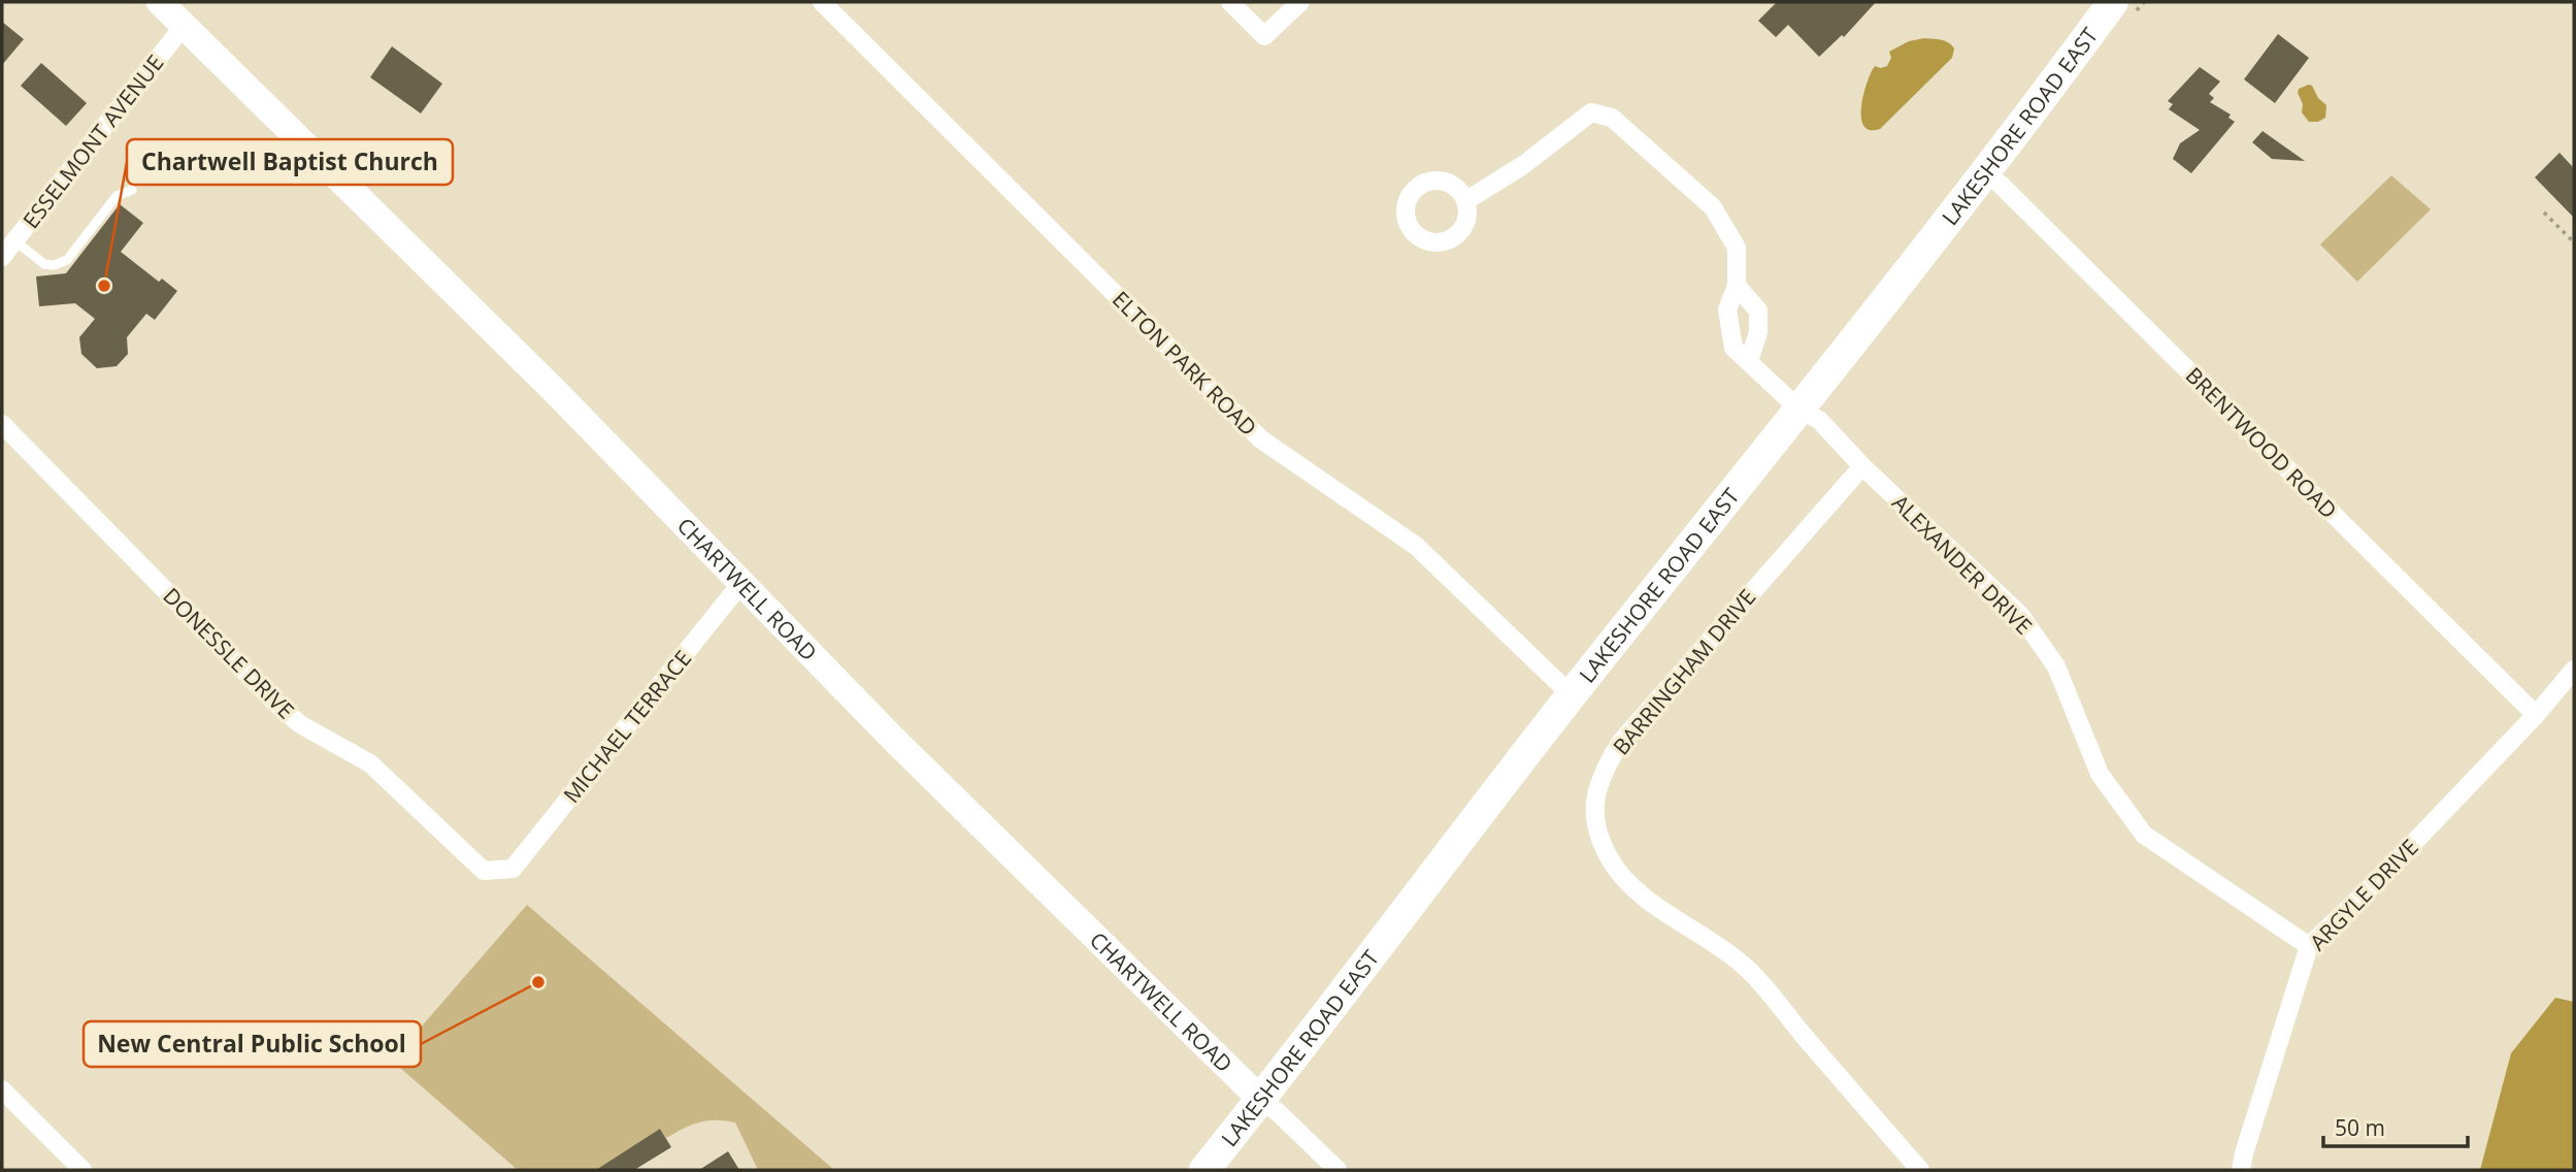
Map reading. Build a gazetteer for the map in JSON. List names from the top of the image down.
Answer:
{
  "streets": {
    "main road": ["LAKESHORE ROAD EAST"],
    "street": [
      "ESSELMONT AVENUE",
      "ELTON PARK ROAD",
      "BRENTWOOD ROAD",
      "ALEXANDER DRIVE",
      "CHARTWELL ROAD",
      "DONESSLE DRIVE",
      "BARRINGHAM DRIVE",
      "MICHAEL TERRACE",
      "ARGYLE DRIVE"
    ]
  },
  "crossings": [
    ["LAKESHORE ROAD EAST", "ELTON PARK ROAD"],
    ["LAKESHORE ROAD EAST", "BRENTWOOD ROAD"],
    ["LAKESHORE ROAD EAST", "ALEXANDER DRIVE"],
    ["LAKESHORE ROAD EAST", "CHARTWELL ROAD"],
    ["ESSELMONT AVENUE", "CHARTWELL ROAD"],
    ["BRENTWOOD ROAD", "ARGYLE DRIVE"],
    ["ALEXANDER DRIVE", "BARRINGHAM DRIVE"],
    ["ALEXANDER DRIVE", "ARGYLE DRIVE"],
    ["CHARTWELL ROAD", "MICHAEL TERRACE"],
    ["DONESSLE DRIVE", "MICHAEL TERRACE"]
  ],
  "places": ["Chartwell Baptist Church", "New Central Public School"],
  "scale_bar": "50 m"
}
